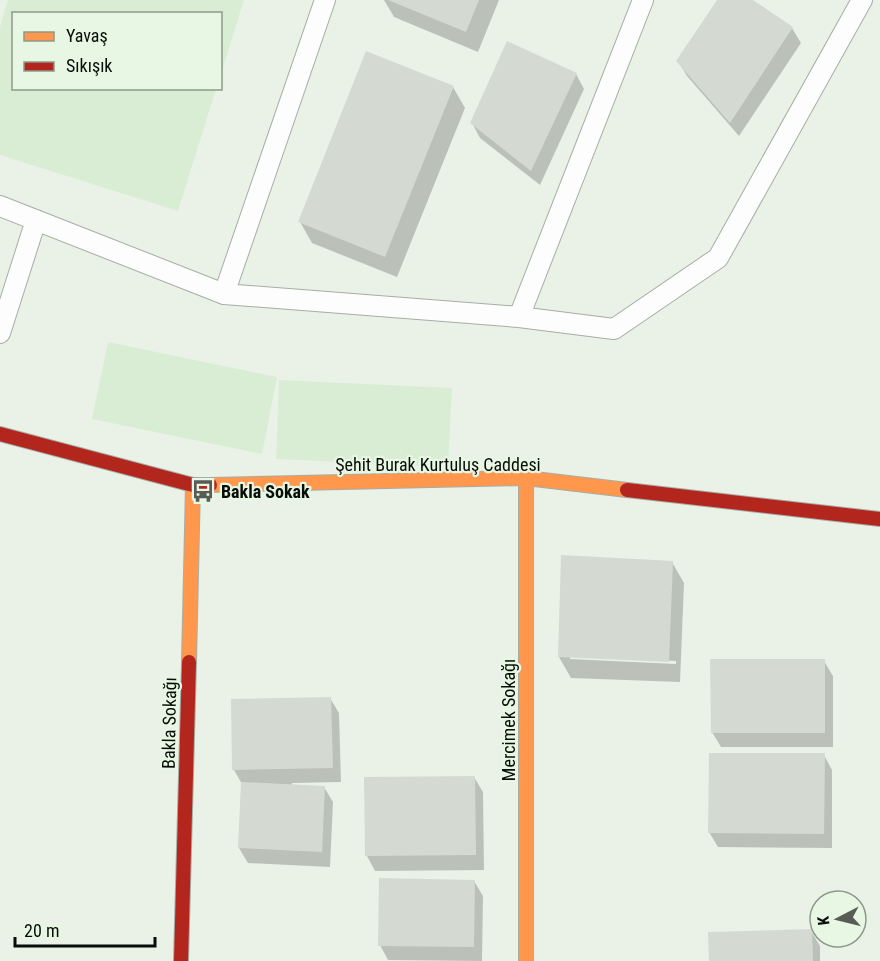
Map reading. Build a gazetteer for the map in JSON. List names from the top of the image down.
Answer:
{
  "streets": {
    "street": ["Şehit Burak Kurtuluş Caddesi", "Mercimek Sokağı", "Bakla Sokağı"]
  },
  "crossings": [
    ["Şehit Burak Kurtuluş Caddesi", "Mercimek Sokağı"],
    ["Şehit Burak Kurtuluş Caddesi", "Bakla Sokağı"]
  ],
  "places": {
    "bus stop": ["Bakla Sokak"]
  },
  "legend": ["Yavaş", "Sıkışık"],
  "scale_bar": "20 m",
  "north": "left"
}
